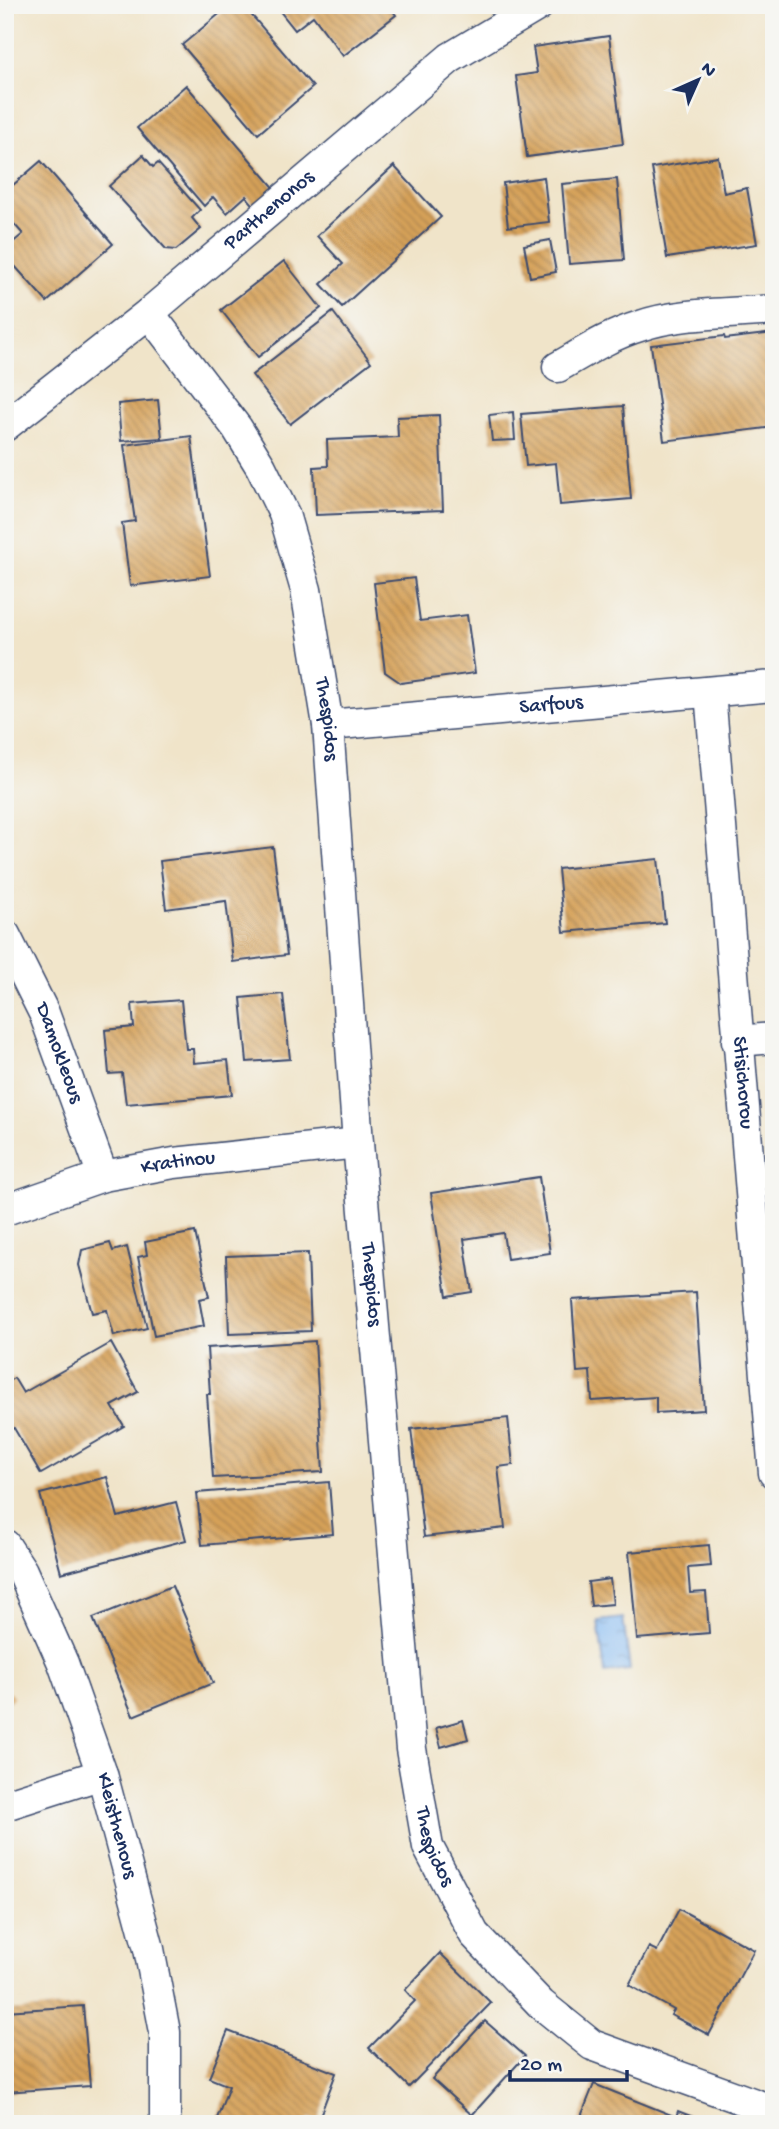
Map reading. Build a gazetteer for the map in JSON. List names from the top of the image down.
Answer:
{
  "streets": {
    "street": [
      "Parthenonos",
      "Sarfous",
      "Thespidos",
      "Damokleous",
      "Stisichorou",
      "Kratinou",
      "Kleisthenous"
    ]
  },
  "crossings": [
    ["Parthenonos", "Thespidos"],
    ["Sarfous", "Thespidos"],
    ["Sarfous", "Stisichorou"],
    ["Thespidos", "Kratinou"],
    ["Damokleous", "Kratinou"]
  ],
  "scale_bar": "20 m",
  "north": "top right"
}
